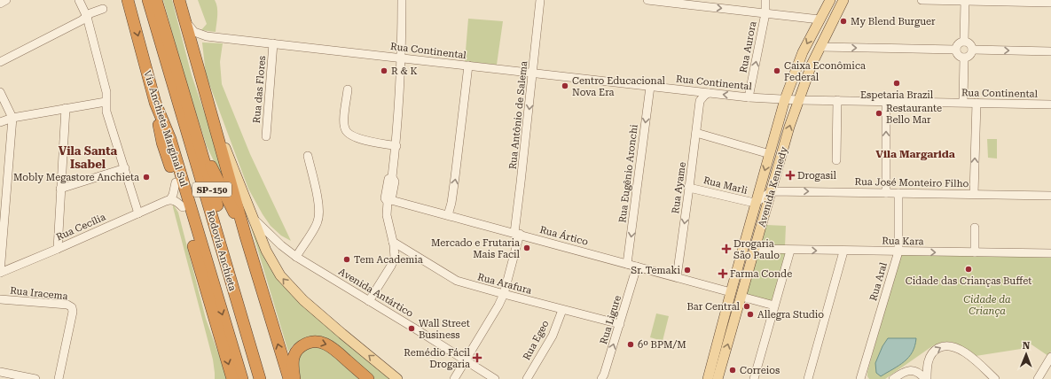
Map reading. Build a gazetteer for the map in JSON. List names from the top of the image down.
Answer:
{
  "streets": {
    "highway": ["Via Anchieta Marginal Sul", "SP-150", "Rodovia Anchieta"],
    "main road": ["Avenida Kennedy"],
    "street": [
      "Rua Aurora",
      "Rua Continental",
      "Rua das Flores",
      "Rua Antônio de Salema",
      "Rua Eugênio Aronchi",
      "Rua José Monteiro Filho",
      "Rua Marli",
      "Rua Ayame",
      "Rua Cecília",
      "Rua Ártico",
      "Rua Kara",
      "Rua Aral",
      "Rua Arafura",
      "Avenida Antártico",
      "Rua Iracema",
      "Rua Ligure",
      "Rua Egeo"
    ]
  },
  "crossings": [
    ["Rua Aurora", "Rua Continental"],
    ["Rua Continental", "Rua das Flores"],
    ["Rua Continental", "Rua Antônio de Salema"],
    ["Rua Continental", "Rua Eugênio Aronchi"],
    ["Rua Continental", "Avenida Kennedy"],
    ["Rua Continental", "SP-150"],
    ["Rua Antônio de Salema", "Rua Ártico"],
    ["Rua Antônio de Salema", "Rua Arafura"],
    ["Rua Antônio de Salema", "Avenida Antártico"],
    ["Rua Eugênio Aronchi", "Rua Ártico"],
    ["Rua José Monteiro Filho", "Avenida Kennedy"],
    ["Rua José Monteiro Filho", "Rua Aral"],
    ["Rua Marli", "Avenida Kennedy"],
    ["Rua Marli", "Rua Ayame"],
    ["Avenida Kennedy", "Rua Ártico"],
    ["Avenida Kennedy", "Rua Kara"],
    ["Rua Ayame", "Rua Ártico"],
    ["Rua Ártico", "Rua Ligure"],
    ["Rua Kara", "Rua Aral"],
    ["Rua Arafura", "Rua Ligure"],
    ["Rua Arafura", "Rua Egeo"]
  ],
  "one_way": [
    "Rua Aurora",
    "Rua Eugênio Aronchi",
    "Rua José Monteiro Filho",
    "Rua Ayame",
    "Rua Kara",
    "Rua Ligure"
  ],
  "districts": ["Vila Santa Isabel", "Vila Margarida"],
  "parks": ["Cidade da Criança"],
  "places": {
    "other": [
      "My Blend Burguer",
      "R & K",
      "Caixa Econômica Federal",
      "Espetaria Brazil",
      "Centro Educacional Nova Era",
      "Restaurante Bello Mar",
      "Mobly Megastore Anchieta",
      "Mercado e Frutaria Mais Facil",
      "Tem Academia",
      "Cidade das Crianças Buffet",
      "Sr. Temaki",
      "Bar Central",
      "Allegra Studio",
      "Wall Street Business",
      "6º BPM/M",
      "Correios"
    ],
    "health": [
      "Drogasil",
      "Drogaria São Paulo",
      "Farma Conde",
      "Remédio Fácil Drogaria"
    ]
  },
  "north": "top"
}
